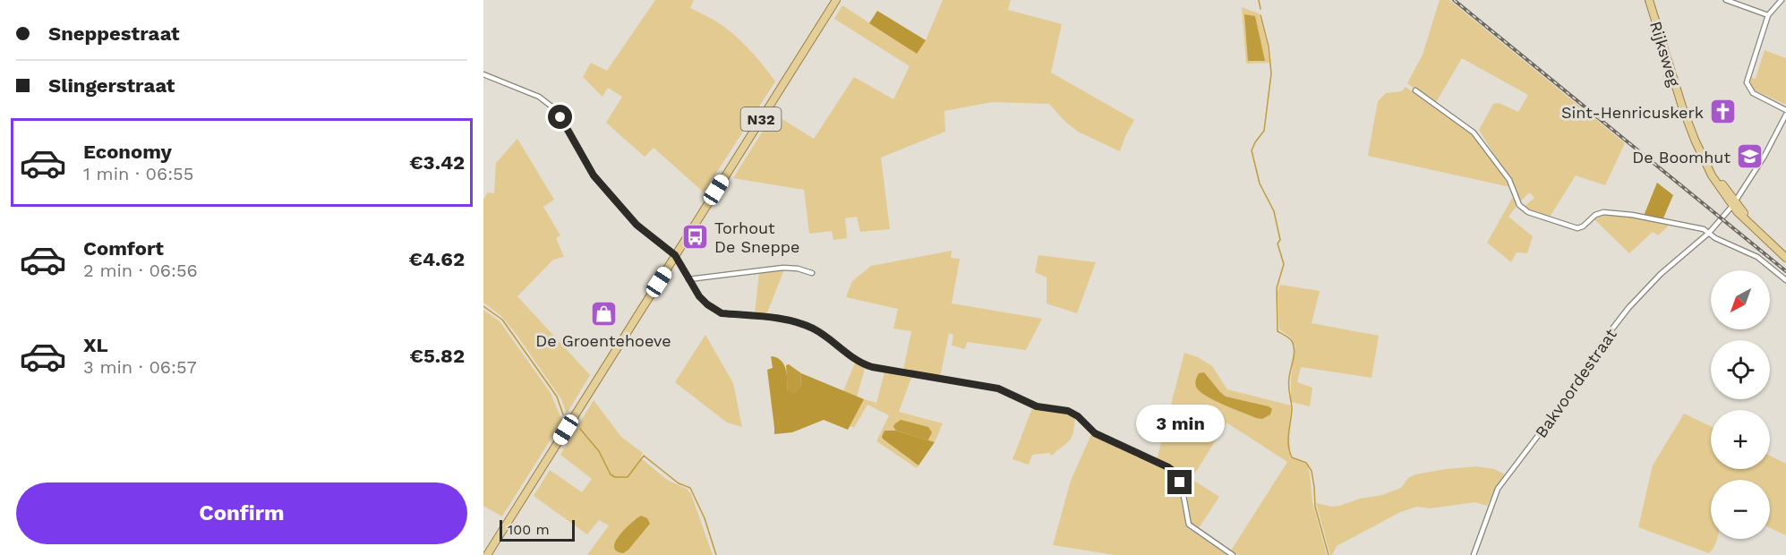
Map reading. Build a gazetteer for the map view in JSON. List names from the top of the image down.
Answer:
{
  "streets": {
    "main road": ["Rijksweg", "N32"],
    "street": ["Bakvoordestraat"]
  },
  "crossings": [
    ["Rijksweg", "Bakvoordestraat"]
  ],
  "places": {
    "church": ["Sint-Henricuskerk"],
    "school or university": ["De Boomhut"],
    "bus stop": ["Torhout De Sneppe"],
    "shop": ["De Groentehoeve"]
  },
  "scale_bar": "100 m",
  "north": "bottom left",
  "page": {
    "banner": ["Sneppestraat", "Slingerstraat"],
    "list": [
      {
        "name": "Economy",
        "note": "1 min · 06:55",
        "value": "€3.42"
      },
      {
        "name": "Comfort",
        "note": "2 min · 06:56",
        "value": "€4.62"
      },
      {
        "name": "XL",
        "note": "3 min · 06:57",
        "value": "€5.82"
      }
    ],
    "map_buttons": ["+", "−"],
    "bubble": "3 min",
    "buttons": "Confirm",
    "scale": "100 m"
  }
}
